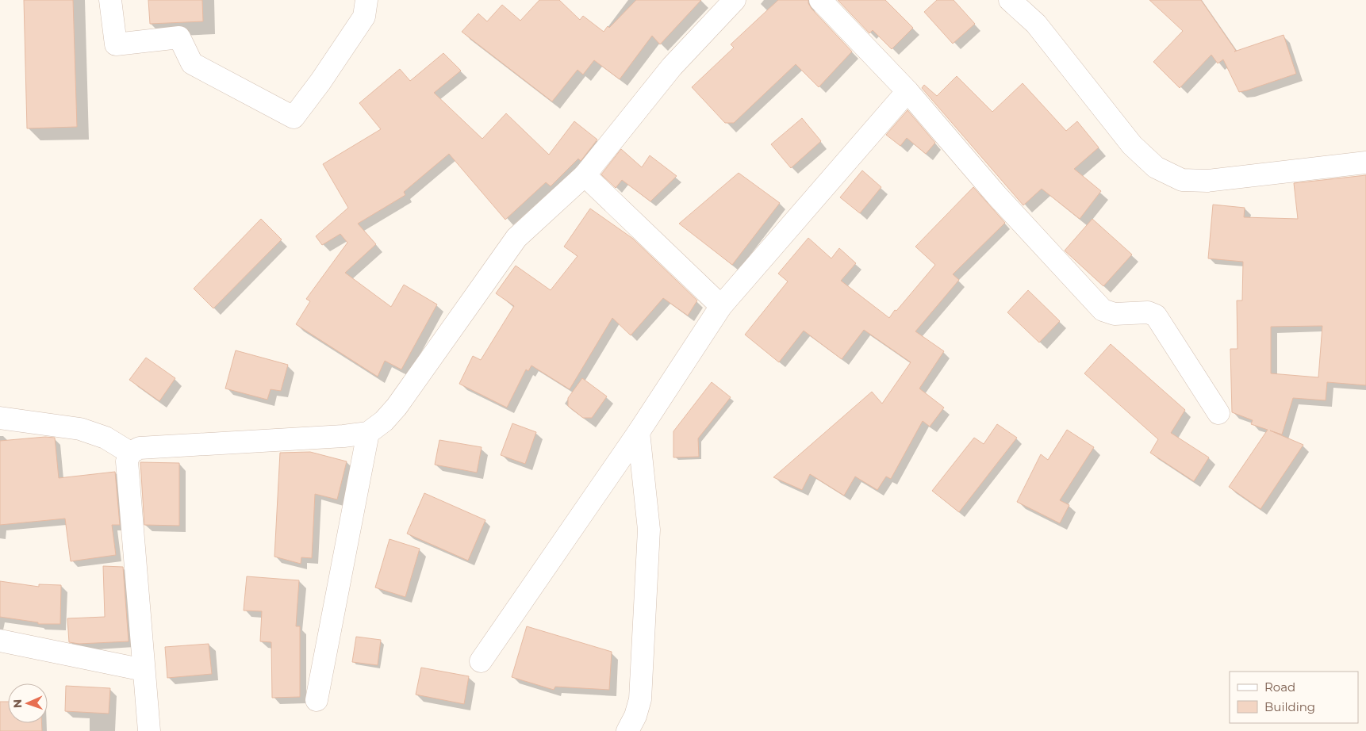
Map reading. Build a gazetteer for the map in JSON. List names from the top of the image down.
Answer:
{
  "legend": ["Road", "Building"],
  "north": "left"
}
